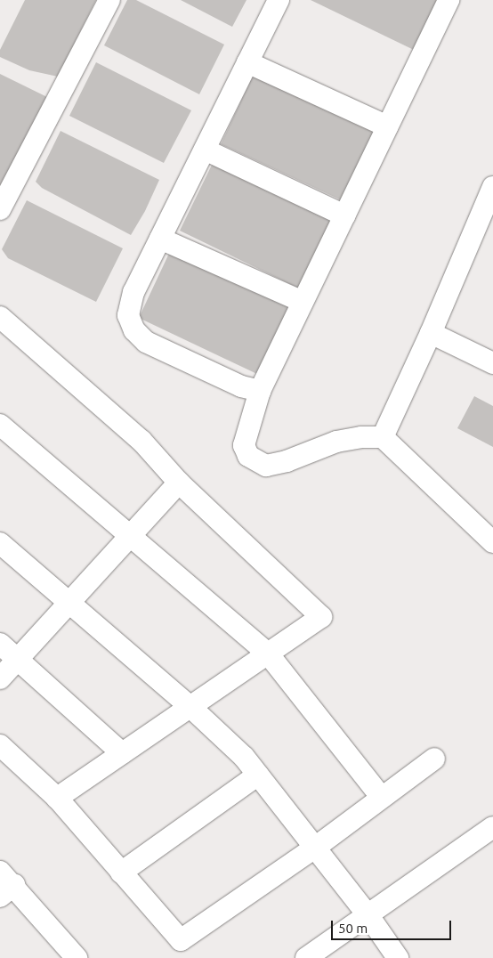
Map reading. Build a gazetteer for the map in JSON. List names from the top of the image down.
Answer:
{
  "scale_bar": "50 m"
}
